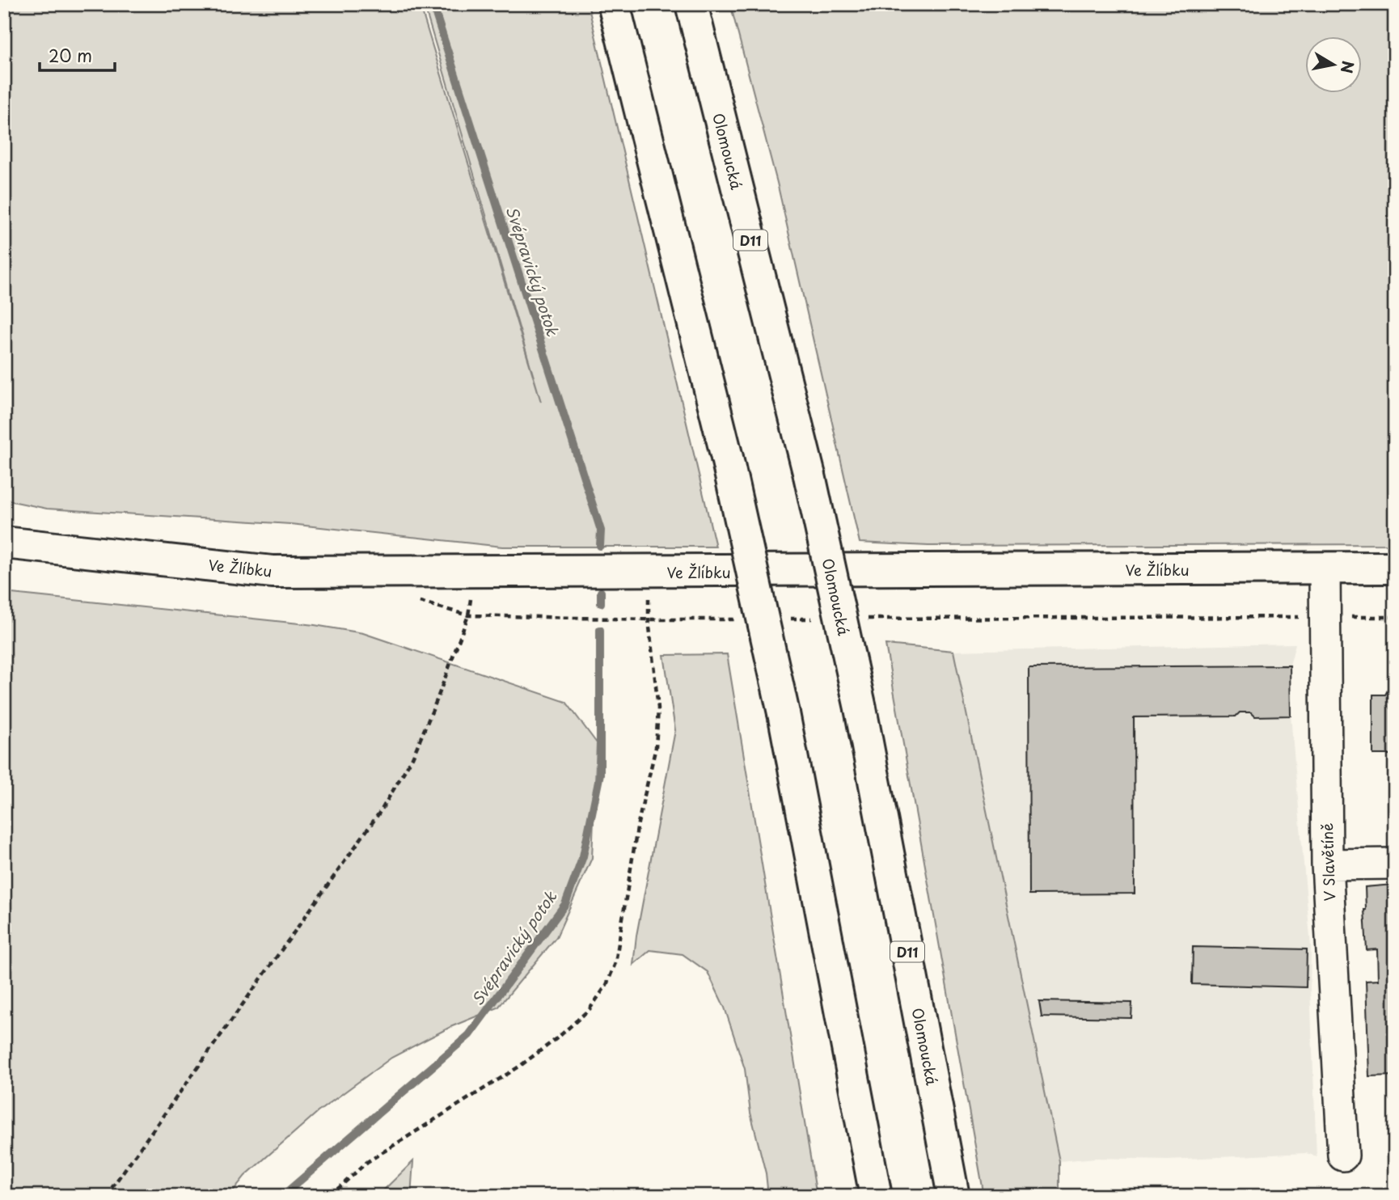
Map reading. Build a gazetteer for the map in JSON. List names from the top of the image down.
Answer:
{
  "streets": {
    "main road": ["Olomoucká", "D11", "Ve Žlíbku"],
    "street": ["V Slavětíně"]
  },
  "crossings": [
    ["Ve Žlíbku", "V Slavětíně"]
  ],
  "water": ["Svépravický potok"],
  "scale_bar": "20 m",
  "north": "right"
}
